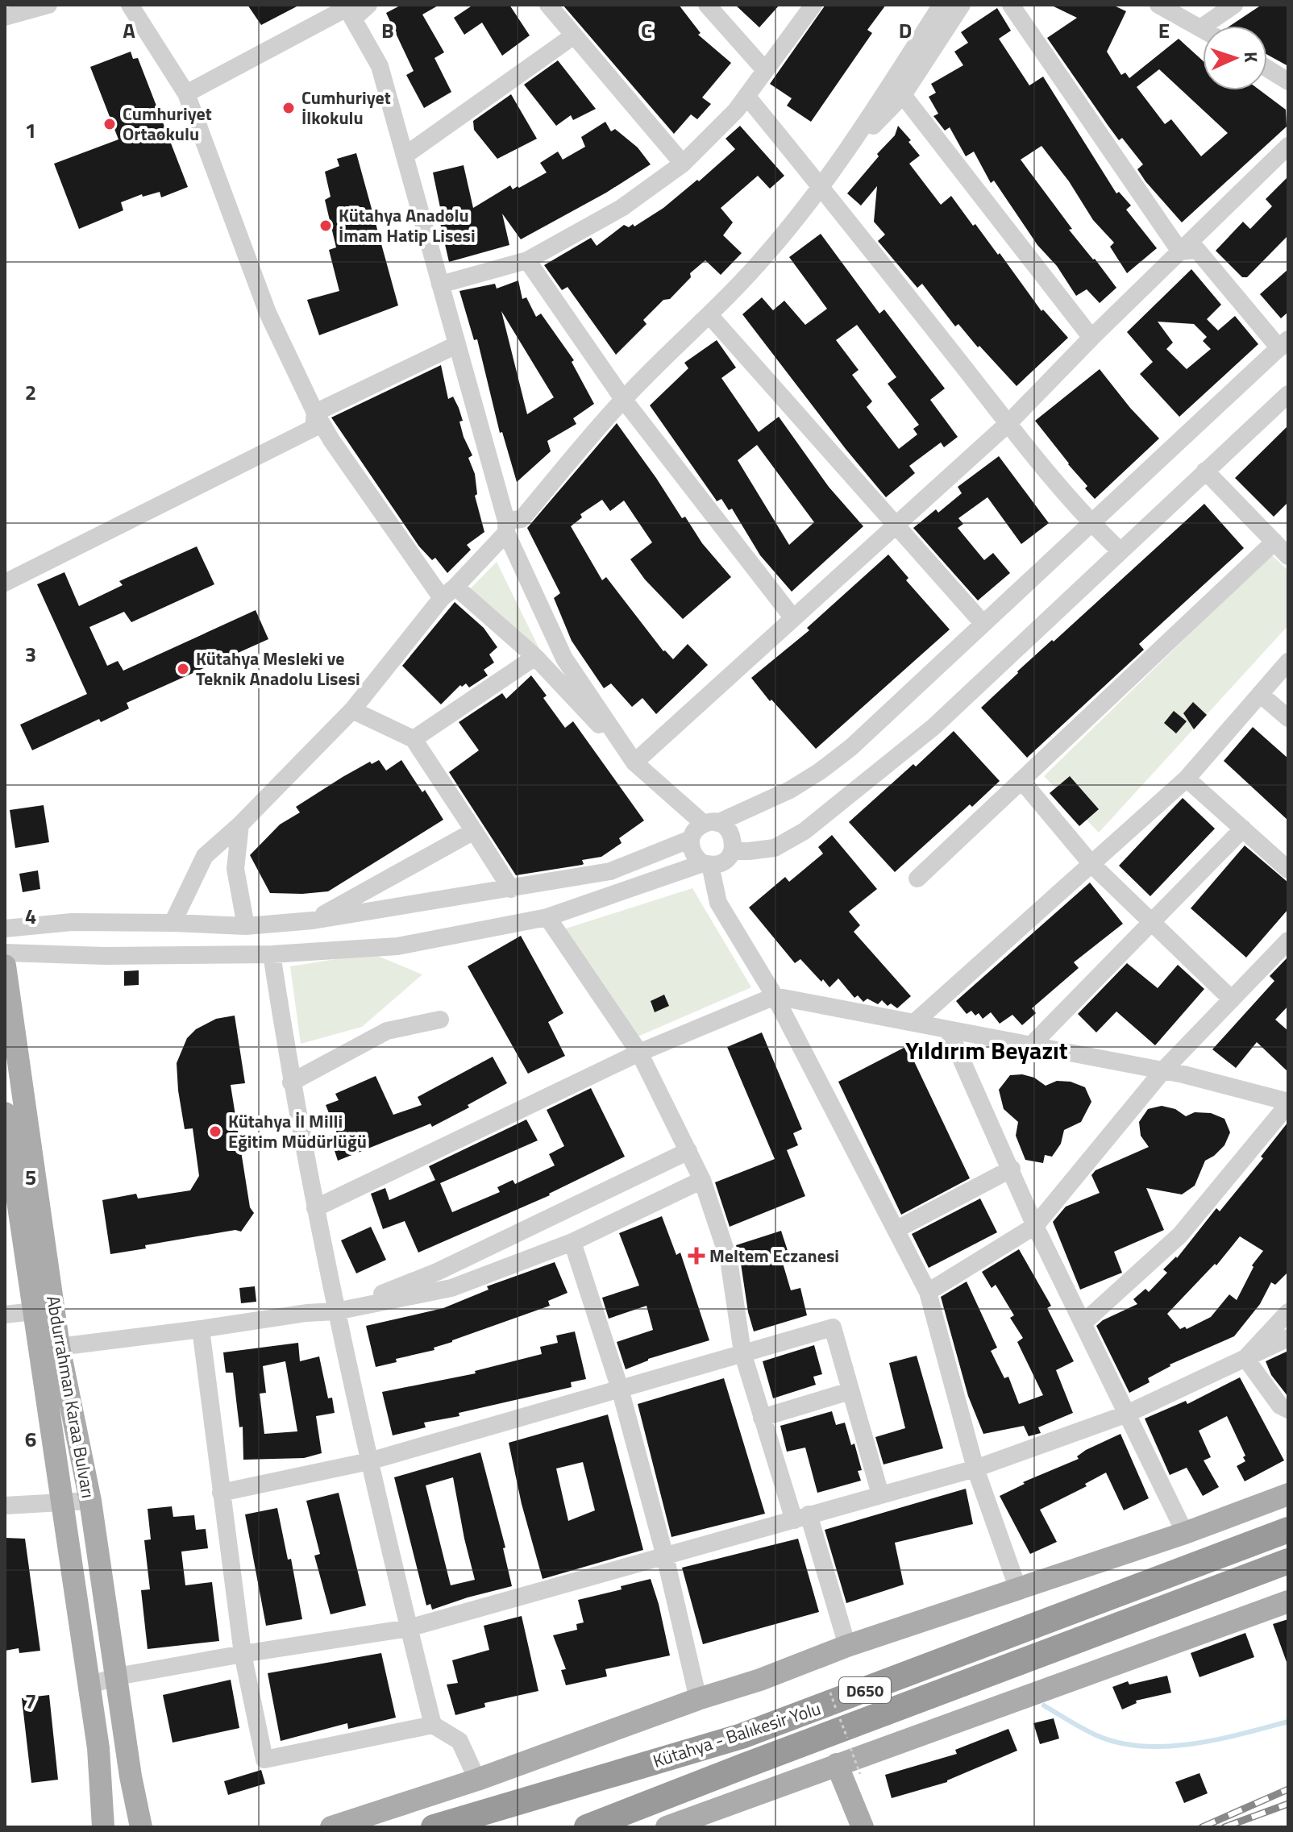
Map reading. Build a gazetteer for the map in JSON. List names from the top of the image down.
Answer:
{
  "streets": {
    "highway": ["D650", "Kütahya - Balıkesir Yolu"],
    "main road": ["Abdurrahman Karaa Bulvarı"]
  },
  "districts": ["Yıldırım Beyazıt"],
  "places": {
    "other": [
      "Cumhuriyet İlkokulu",
      "Cumhuriyet Ortaokulu",
      "Kütahya Anadolu İmam Hatip Lisesi",
      "Kütahya Mesleki ve Teknik Anadolu Lisesi",
      "Kütahya İl Milli Eğitim Müdürlüğü"
    ],
    "health": ["Meltem Eczanesi"]
  },
  "north": "right",
  "grid": {
    "columns": [
      "A",
      "B",
      "C",
      "D",
      "E"
    ],
    "rows": [
      "1",
      "2",
      "3",
      "4",
      "5",
      "6",
      "7"
    ]
  }
}
